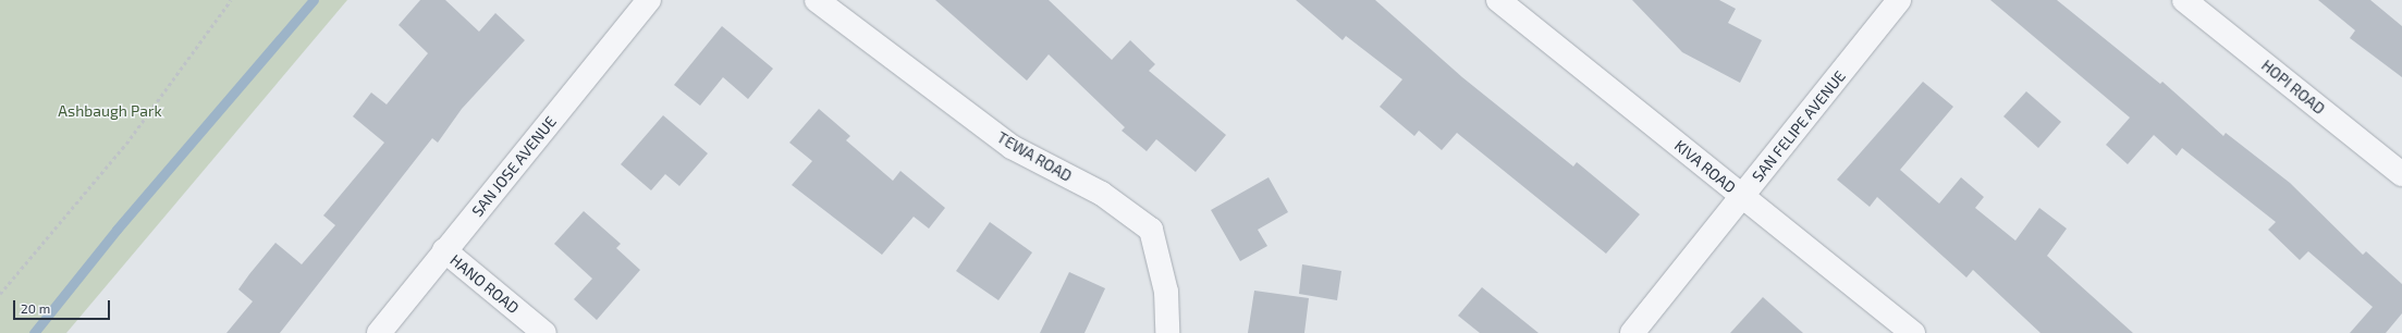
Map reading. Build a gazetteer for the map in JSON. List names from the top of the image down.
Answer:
{
  "streets": {
    "street": [
      "HOPI ROAD",
      "SAN FELIPE AVENUE",
      "TEWA ROAD",
      "SAN JOSE AVENUE",
      "KIVA ROAD",
      "HANO ROAD"
    ]
  },
  "crossings": [
    ["SAN FELIPE AVENUE", "KIVA ROAD"],
    ["SAN JOSE AVENUE", "HANO ROAD"]
  ],
  "parks": ["Ashbaugh Park"],
  "scale_bar": "20 m"
}
